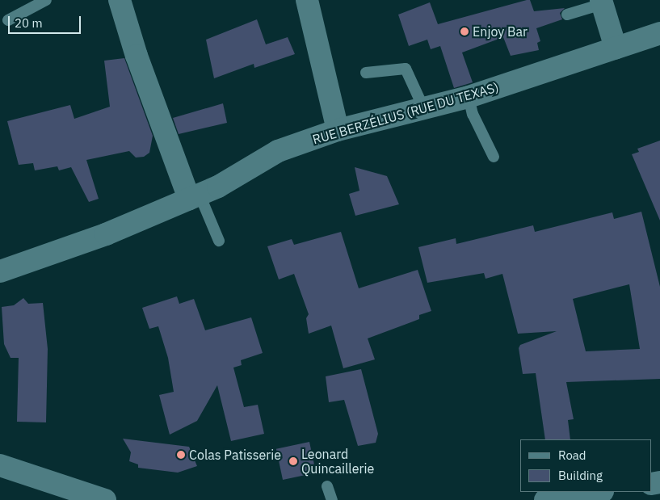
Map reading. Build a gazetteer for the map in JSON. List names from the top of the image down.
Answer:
{
  "streets": {
    "street": ["RUE BERZÉLIUS (RUE DU TEXAS)"]
  },
  "places": ["Enjoy Bar", "Colas Patisserie", "Leonard Quincaillerie"],
  "legend": ["Road", "Building"],
  "scale_bar": "20 m"
}
